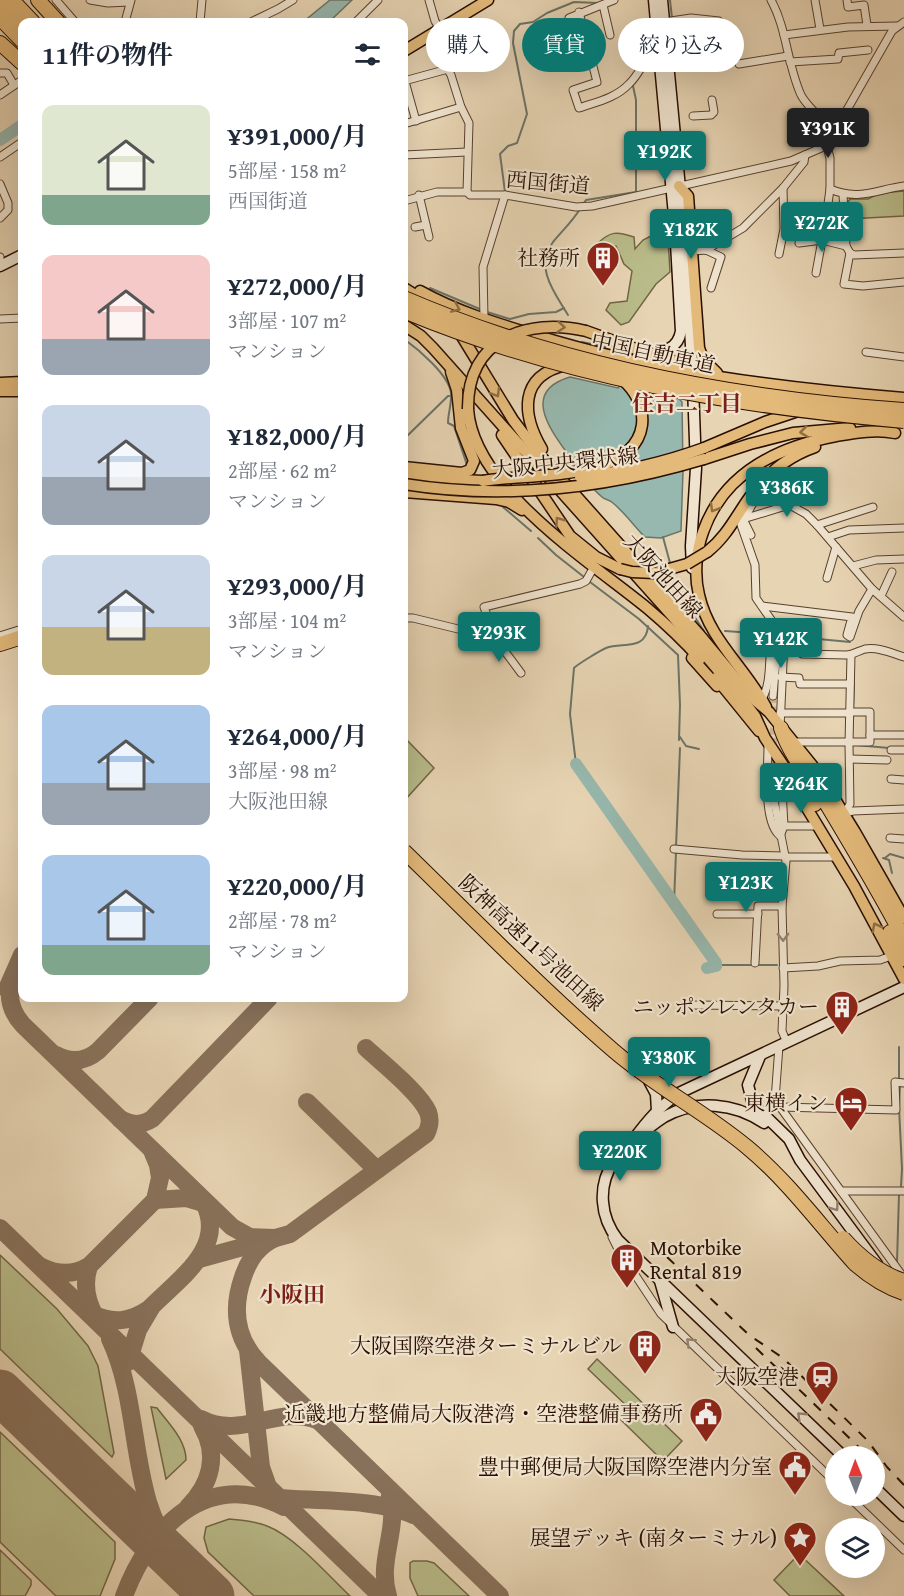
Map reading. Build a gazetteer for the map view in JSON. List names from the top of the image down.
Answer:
{
  "streets": {
    "highway": ["中国自動車道", "阪神高速11号池田線"],
    "main road": ["大阪中央環状線", "大阪池田線"],
    "street": ["西国街道"]
  },
  "districts": ["住吉二丁目", "小阪田"],
  "places": {
    "building": [
      "社務所",
      "ニッポンレンタカー",
      "Motorbike Rental 819",
      "大阪国際空港ターミナルビル"
    ],
    "hotel": ["東横イン"],
    "station": ["大阪空港"],
    "public building": ["近畿地方整備局大阪港湾・空港整備事務所", "豊中郵便局大阪国際空港内分室"],
    "place": ["展望デッキ (南ターミナル)"]
  },
  "north": "top",
  "page": {
    "chip": ["購入", "賃貸", "絞り込み"],
    "heading": "11件の物件",
    "list": [
      {
        "name": "¥391,000/月",
        "note": "5部屋 · 158 m² · 西国街道"
      },
      {
        "name": "¥272,000/月",
        "note": "3部屋 · 107 m² · マンション"
      },
      {
        "name": "¥182,000/月",
        "note": "2部屋 · 62 m² · マンション"
      },
      {
        "name": "¥293,000/月",
        "note": "3部屋 · 104 m² · マンション"
      },
      {
        "name": "¥264,000/月",
        "note": "3部屋 · 98 m² · 大阪池田線"
      },
      {
        "name": "¥220,000/月",
        "note": "2部屋 · 78 m² · マンション"
      }
    ],
    "price": [
      "¥391K",
      "¥192K",
      "¥272K",
      "¥182K",
      "¥386K",
      "¥293K",
      "¥142K",
      "¥264K",
      "¥123K",
      "¥380K",
      "¥220K"
    ]
  }
}
